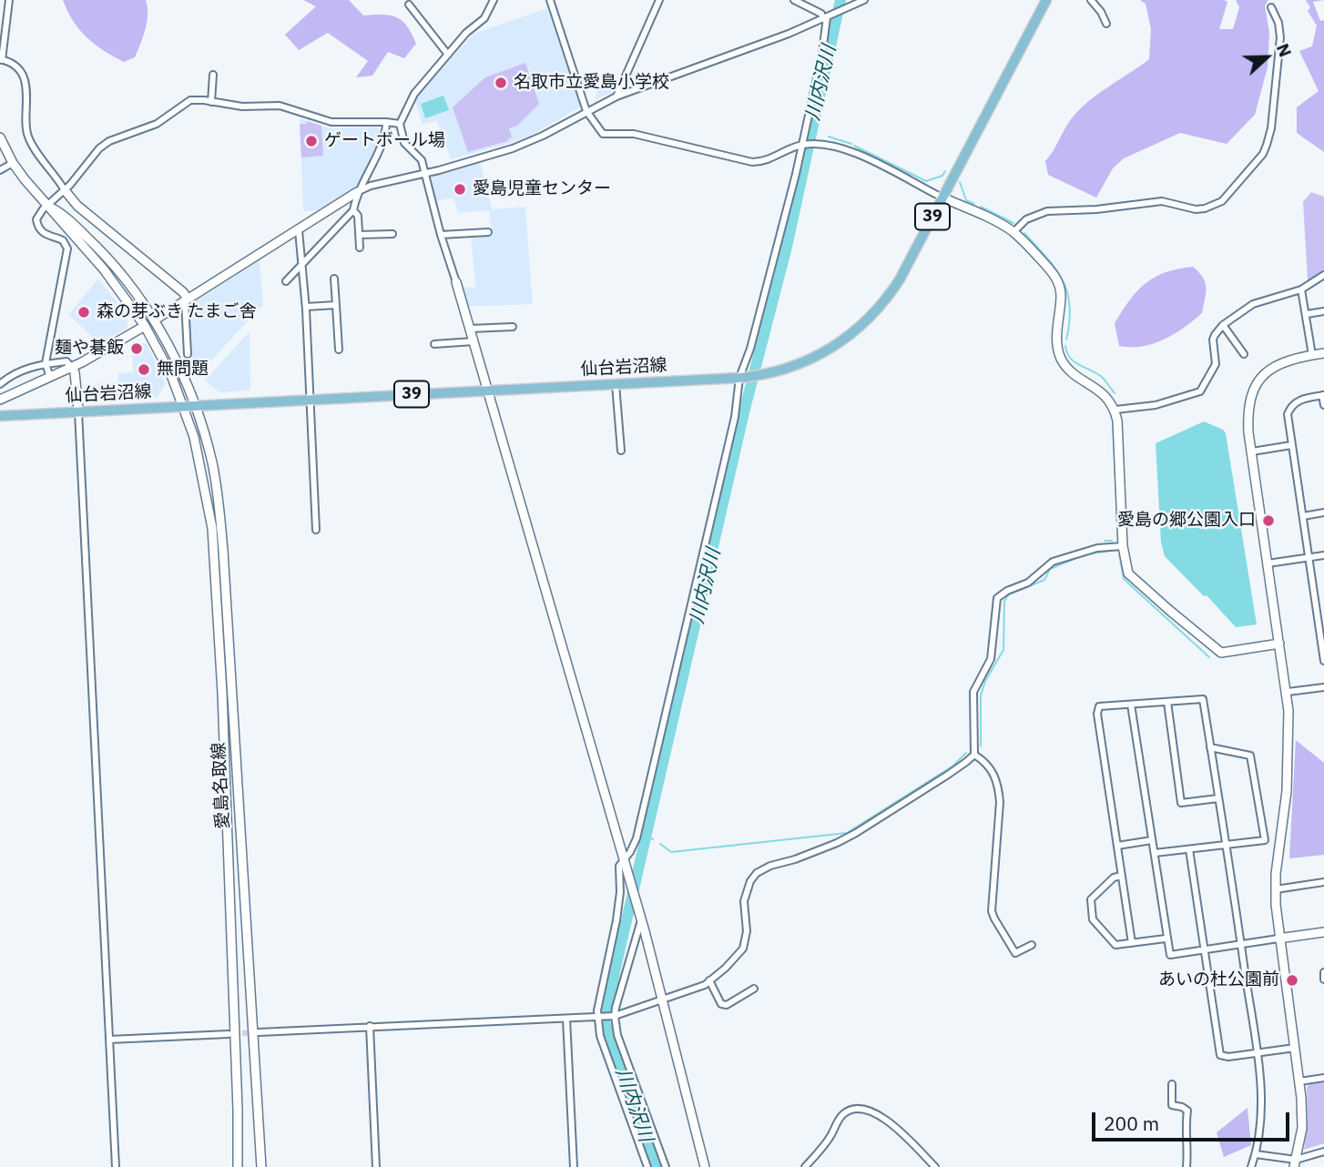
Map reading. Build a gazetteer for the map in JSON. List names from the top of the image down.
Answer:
{
  "streets": {
    "main road": ["39", "仙台岩沼線"],
    "street": ["愛島名取線"]
  },
  "crossings": [
    ["仙台岩沼線", "愛島名取線"]
  ],
  "water": ["川内沢川"],
  "places": [
    "名取市立愛島小学校",
    "ゲートボール場",
    "愛島児童センター",
    "森の芽ぶき たまご舎",
    "麺や碁飯",
    "無問題",
    "愛島の郷公園入口",
    "あいの杜公園前"
  ],
  "scale_bar": "200 m",
  "north": "right"
}
